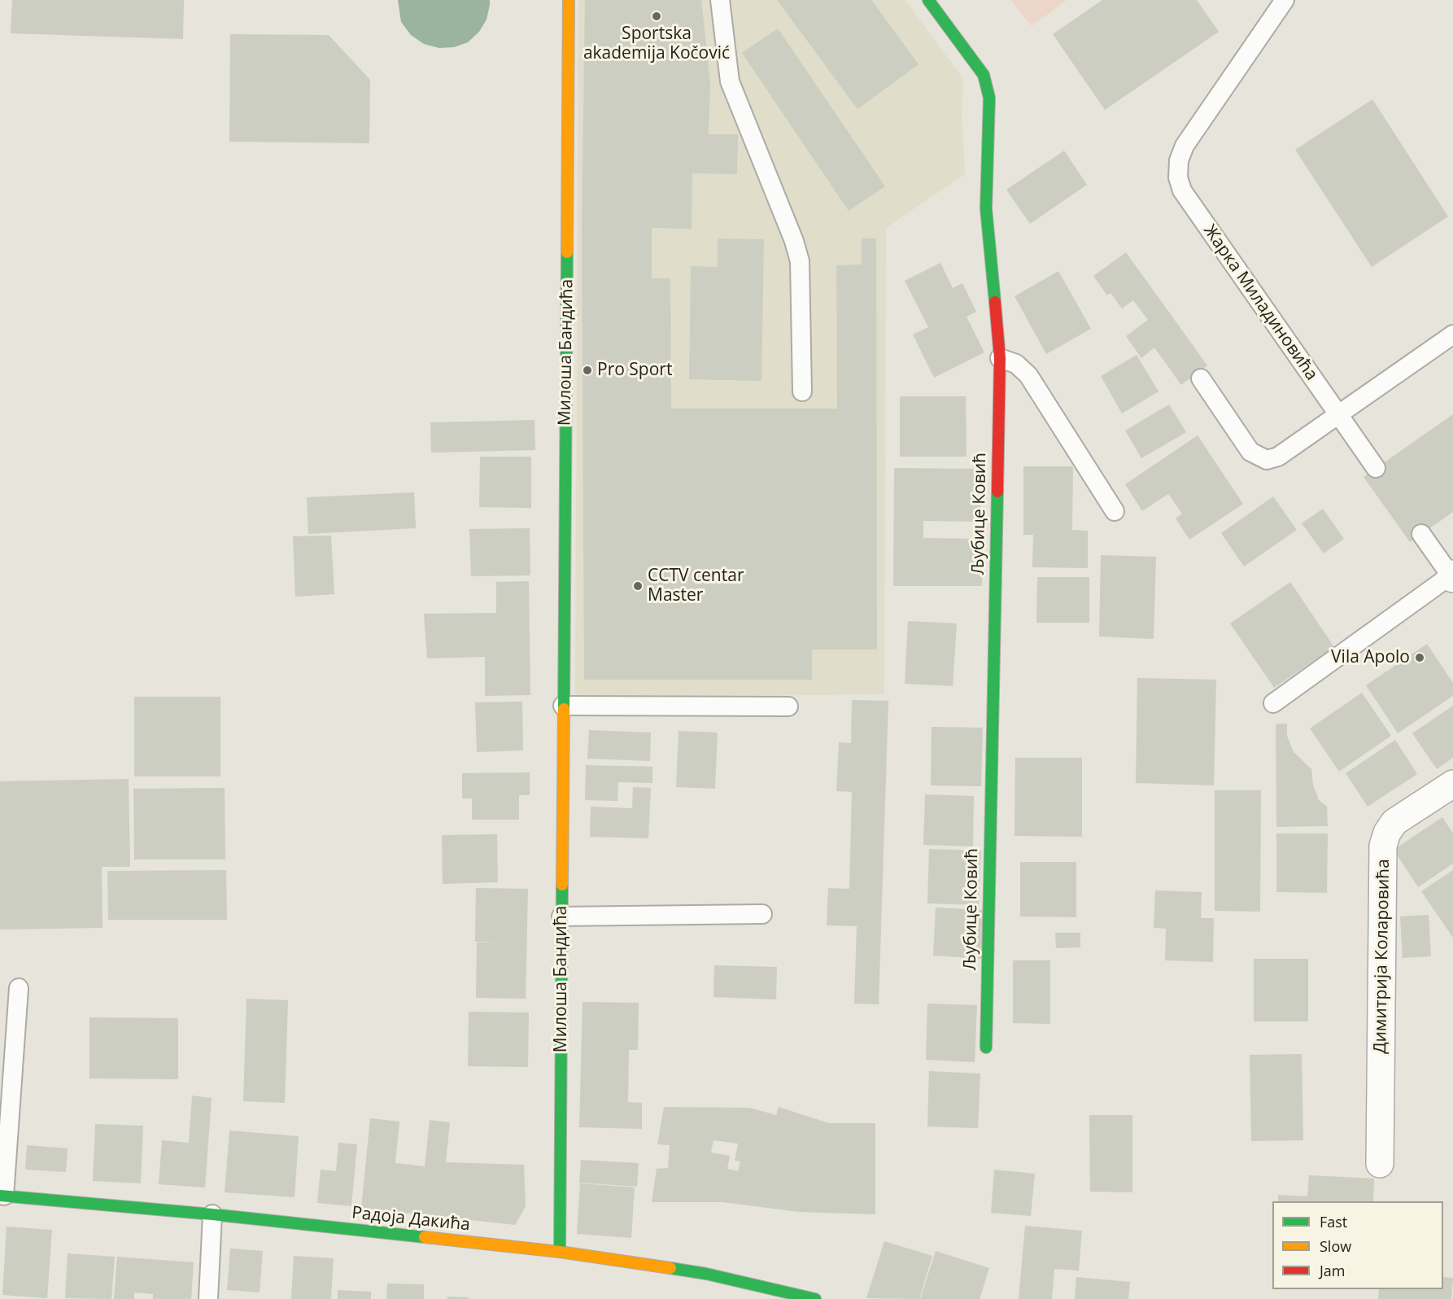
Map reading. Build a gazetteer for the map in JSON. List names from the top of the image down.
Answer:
{
  "streets": {
    "street": [
      "Милоша Бандића",
      "Љубице Ковић",
      "Димитрија Коларовића",
      "Радоја Дакића"
    ],
    "lane": ["Жарка Миладиновића"]
  },
  "crossings": [
    ["Милоша Бандића", "Радоја Дакића"]
  ],
  "places": [
    "Sportska akademija Kočović",
    "Pro Sport",
    "CCTV centar Master",
    "Vila Apolo"
  ],
  "legend": ["Fast", "Slow", "Jam"]
}
